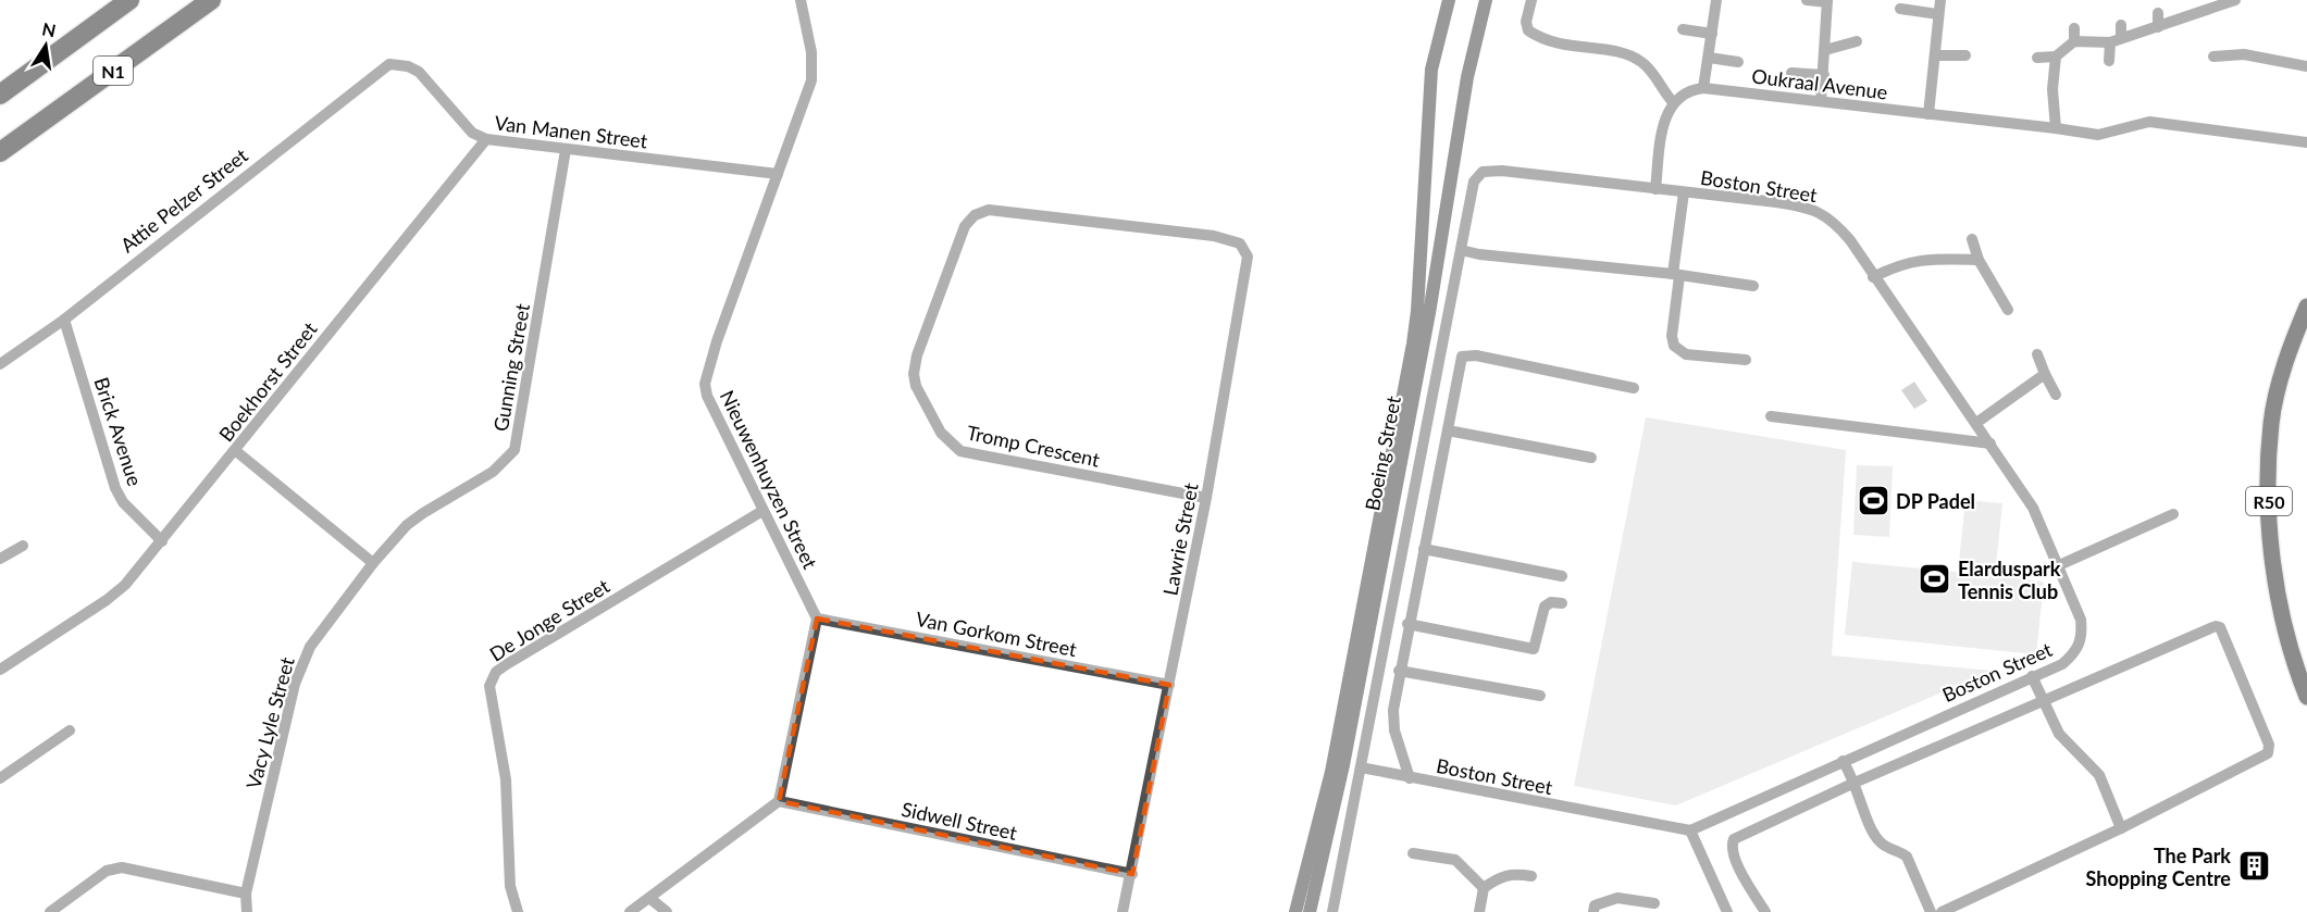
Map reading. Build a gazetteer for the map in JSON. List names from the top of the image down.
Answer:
{
  "streets": {
    "highway": ["N1"],
    "main road": ["Boeing Street", "R50"],
    "street": [
      "Oukraal Avenue",
      "Van Manen Street",
      "Boston Street",
      "Attie Pelzer Street",
      "Gunning Street",
      "Boekhorst Street",
      "Brick Avenue",
      "Tromp Crescent",
      "Nieuwenhuyzen Street",
      "Lawrie Street",
      "De Jonge Street",
      "Van Gorkom Street",
      "Vacy Lyle Street",
      "Sidwell Street"
    ]
  },
  "crossings": [
    ["Van Manen Street", "Attie Pelzer Street"],
    ["Van Manen Street", "Gunning Street"],
    ["Van Manen Street", "Boekhorst Street"],
    ["Van Manen Street", "Nieuwenhuyzen Street"],
    ["Boston Street", "Boeing Street"],
    ["Attie Pelzer Street", "Brick Avenue"],
    ["Gunning Street", "Vacy Lyle Street"],
    ["Boekhorst Street", "Brick Avenue"],
    ["Tromp Crescent", "Lawrie Street"],
    ["Nieuwenhuyzen Street", "De Jonge Street"],
    ["Nieuwenhuyzen Street", "Van Gorkom Street"],
    ["Lawrie Street", "Van Gorkom Street"],
    ["Lawrie Street", "Sidwell Street"]
  ],
  "places": {
    "sports": ["DP Padel", "Elarduspark Tennis Club"],
    "building": ["The Park Shopping Centre"]
  },
  "north": "top"
}
